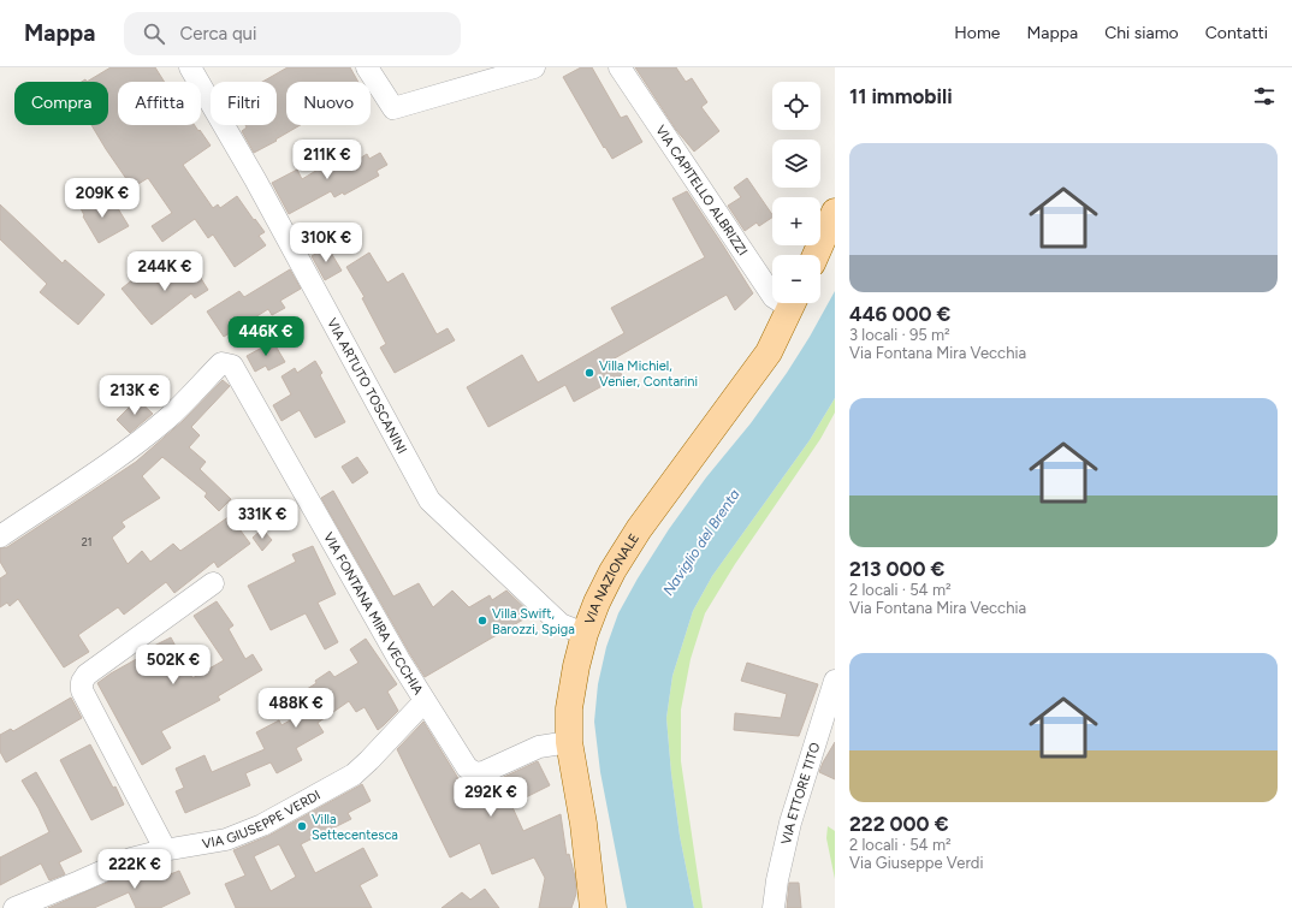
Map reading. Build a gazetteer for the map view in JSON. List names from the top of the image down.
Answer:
{
  "streets": {
    "main road": ["VIA NAZIONALE"],
    "street": [
      "VIA CAPITELLO ALBRIZZI",
      "VIA ARTUTO TOSCANINI",
      "VIA FONTANA MIRA VECCHIA",
      "VIA ETTORE TITO",
      "VIA GIUSEPPE VERDI"
    ]
  },
  "crossings": [
    ["VIA ARTUTO TOSCANINI", "VIA NAZIONALE"],
    ["VIA NAZIONALE", "VIA FONTANA MIRA VECCHIA"],
    ["VIA FONTANA MIRA VECCHIA", "VIA GIUSEPPE VERDI"]
  ],
  "water": ["Naviglio del Brenta"],
  "places": ["Villa Michiel, Venier, Contarini", "Villa Swift, Barozzi, Spiga", "Villa Settecentesca"],
  "house_numbers": ["21"],
  "page": {
    "header": "Mappa",
    "search": "Cerca qui",
    "nav": [
      "Home",
      "Mappa",
      "Chi siamo",
      "Contatti"
    ],
    "heading": "11 immobili",
    "map_buttons": ["+", "−"],
    "chip": [
      "Compra",
      "Affitta",
      "Filtri",
      "Nuovo"
    ],
    "list": [
      {
        "name": "446 000 €",
        "note": "3 locali · 95 m² · Via Fontana Mira Vecchia"
      },
      {
        "name": "213 000 €",
        "note": "2 locali · 54 m² · Via Fontana Mira Vecchia"
      },
      {
        "name": "222 000 €",
        "note": "2 locali · 54 m² · Via Giuseppe Verdi"
      }
    ],
    "price": [
      "211K €",
      "209K €",
      "310K €",
      "244K €",
      "446K €",
      "213K €",
      "331K €",
      "502K €",
      "488K €",
      "292K €",
      "222K €"
    ]
  }
}
